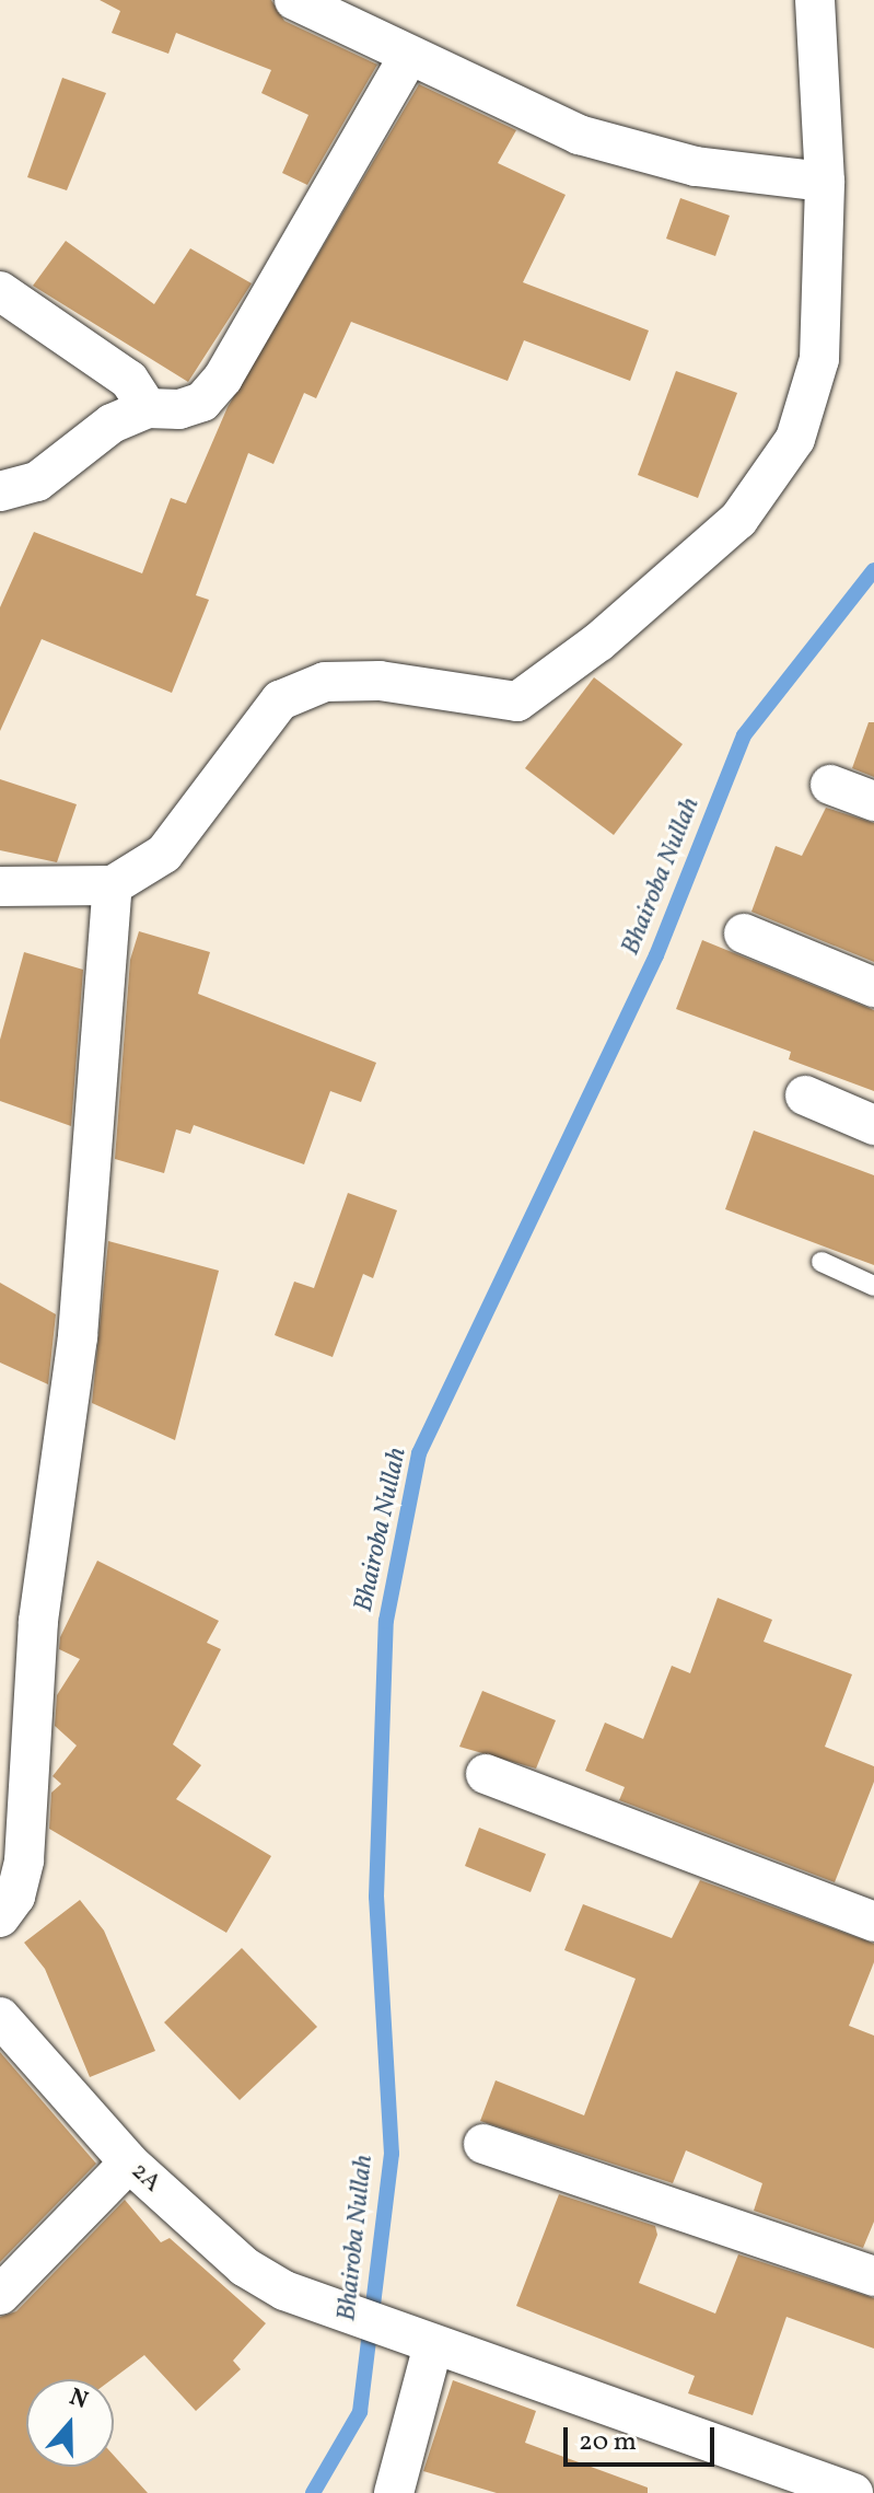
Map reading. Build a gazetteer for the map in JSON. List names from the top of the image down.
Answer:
{
  "streets": {
    "street": ["2A"]
  },
  "water": ["Bhairoba Nullah"],
  "scale_bar": "20 m",
  "north": "top"
}
